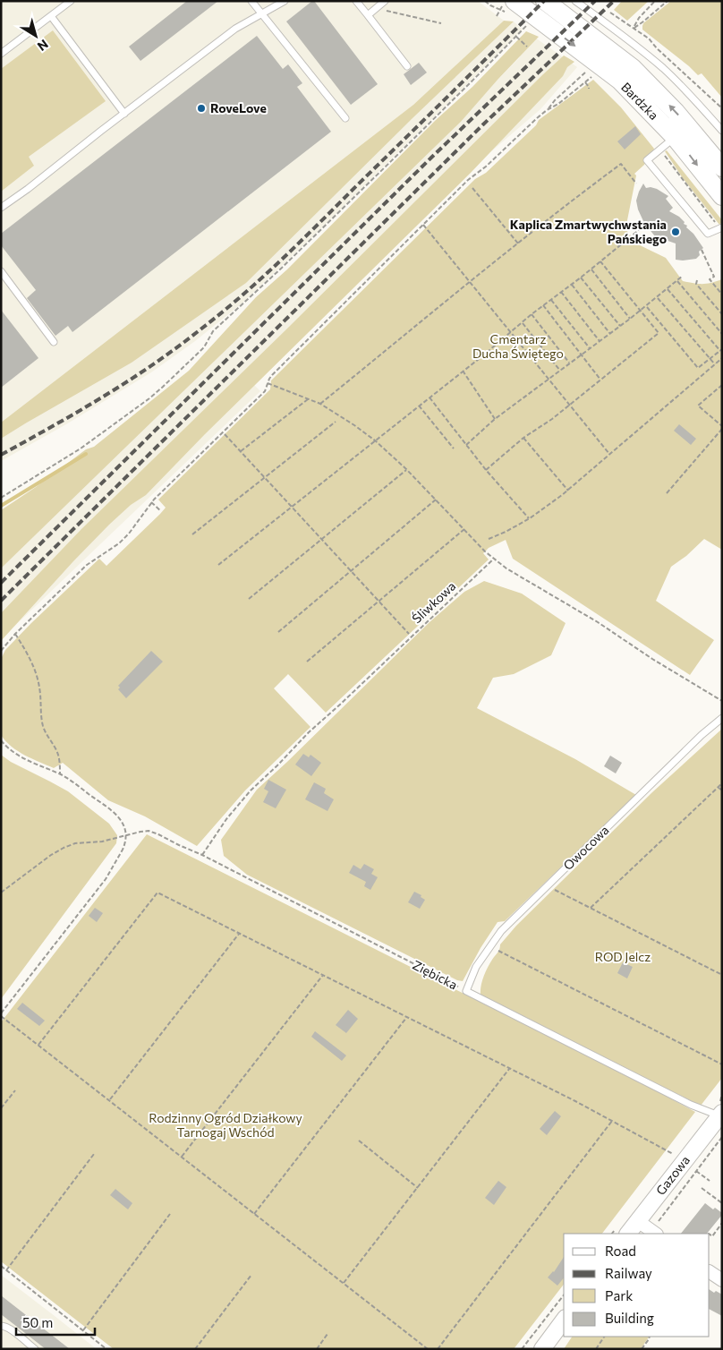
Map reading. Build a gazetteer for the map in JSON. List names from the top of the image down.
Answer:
{
  "streets": {
    "main road": ["Bardzka"],
    "street": ["Gazowa"],
    "lane": ["Owocowa", "Ziębicka"],
    "path": ["Śliwkowa"]
  },
  "crossings": [
    ["Śliwkowa", "Ziębicka"],
    ["Owocowa", "Ziębicka"],
    ["Ziębicka", "Gazowa"]
  ],
  "parks": ["Cmentarz Ducha Świętego", "ROD Jelcz", "Rodzinny Ogród Działkowy Tarnogaj Wschód"],
  "places": ["RoveLove", "Kaplica Zmartwychwstania Pańskiego"],
  "legend": [
    "Road",
    "Railway",
    "Park",
    "Building"
  ],
  "scale_bar": "50 m",
  "north": "bottom right"
}
